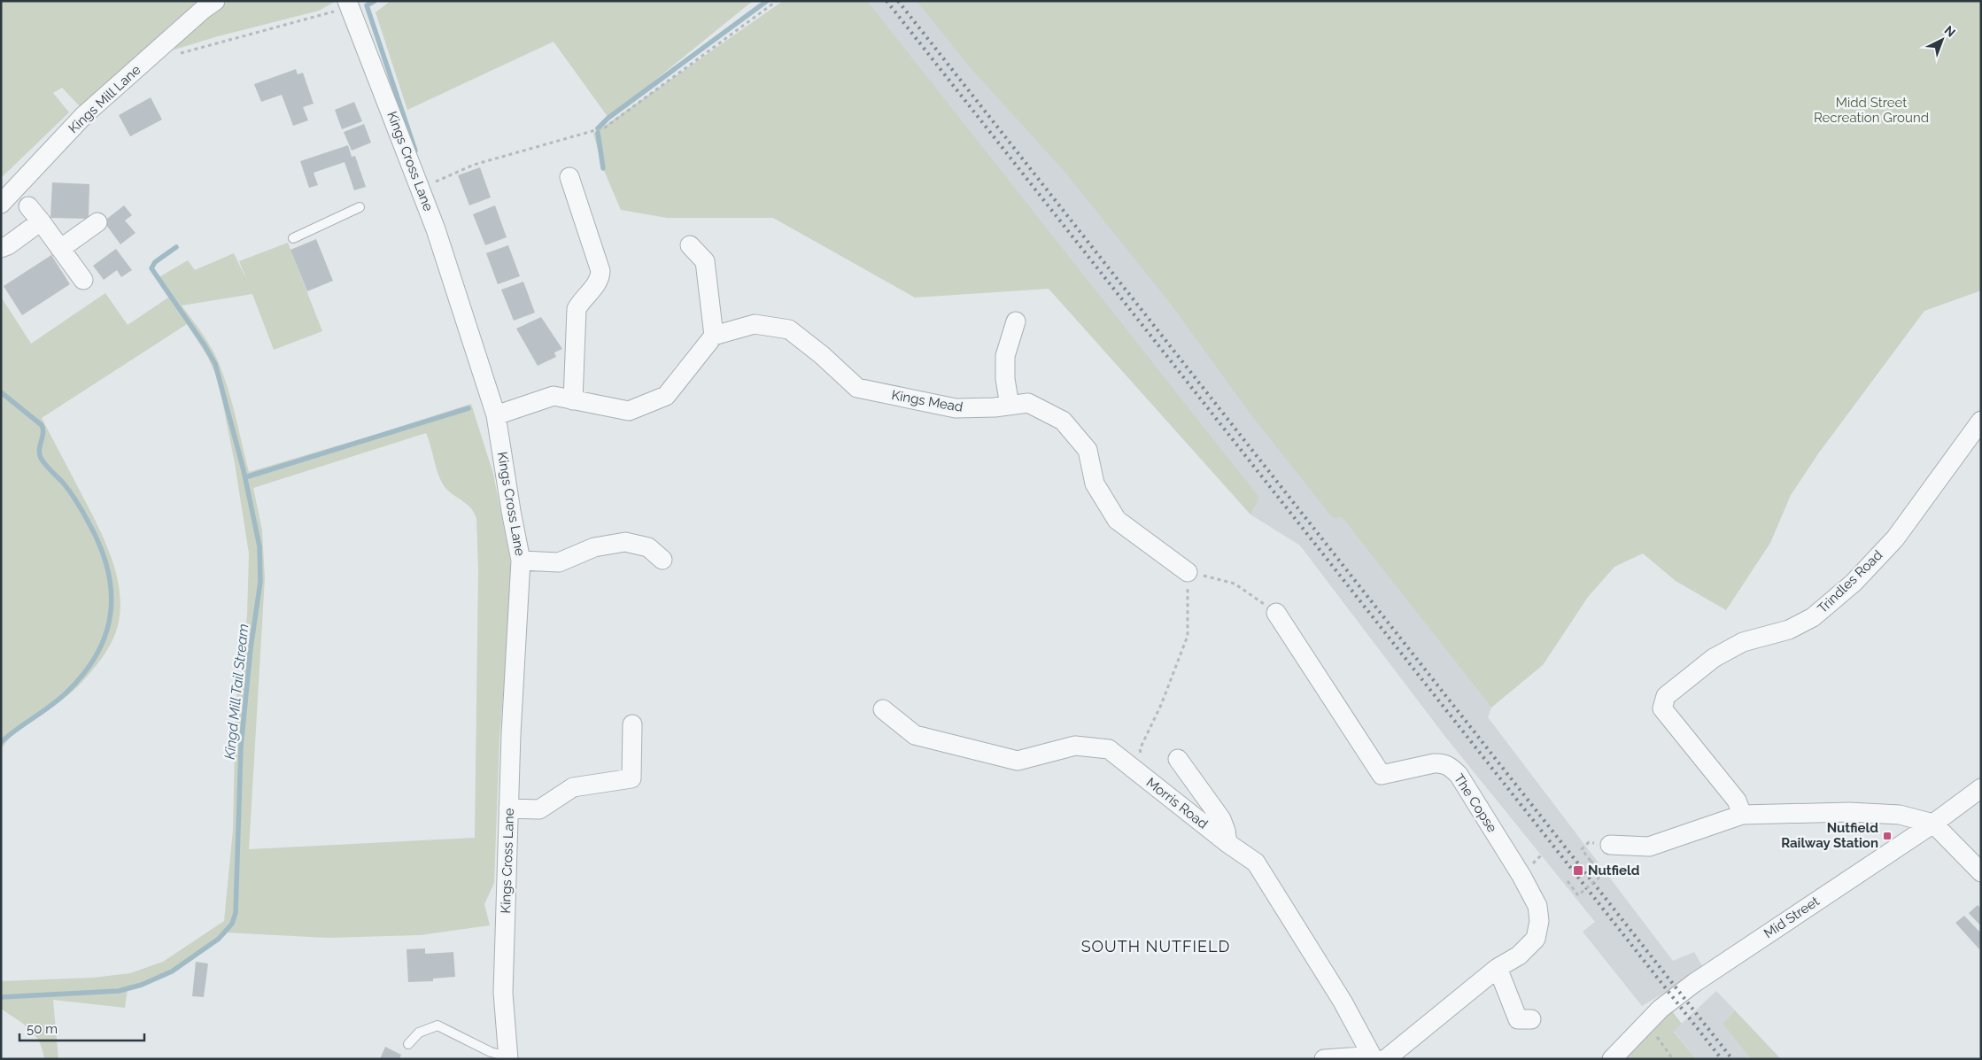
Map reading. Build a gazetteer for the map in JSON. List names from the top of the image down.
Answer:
{
  "streets": {
    "street": [
      "Kings Mill Lane",
      "Kings Cross Lane",
      "Kings Mead",
      "Trindles Road",
      "Morris Road",
      "The Copse",
      "Mid Street"
    ]
  },
  "districts": ["SOUTH NUTFIELD"],
  "water": ["Kingd Mill Tail Stream"],
  "parks": ["Midd Street Recreation Ground"],
  "places": {
    "transit": ["Nutfield Railway Station", "Nutfield"]
  },
  "scale_bar": "50 m",
  "north": "top right"
}
